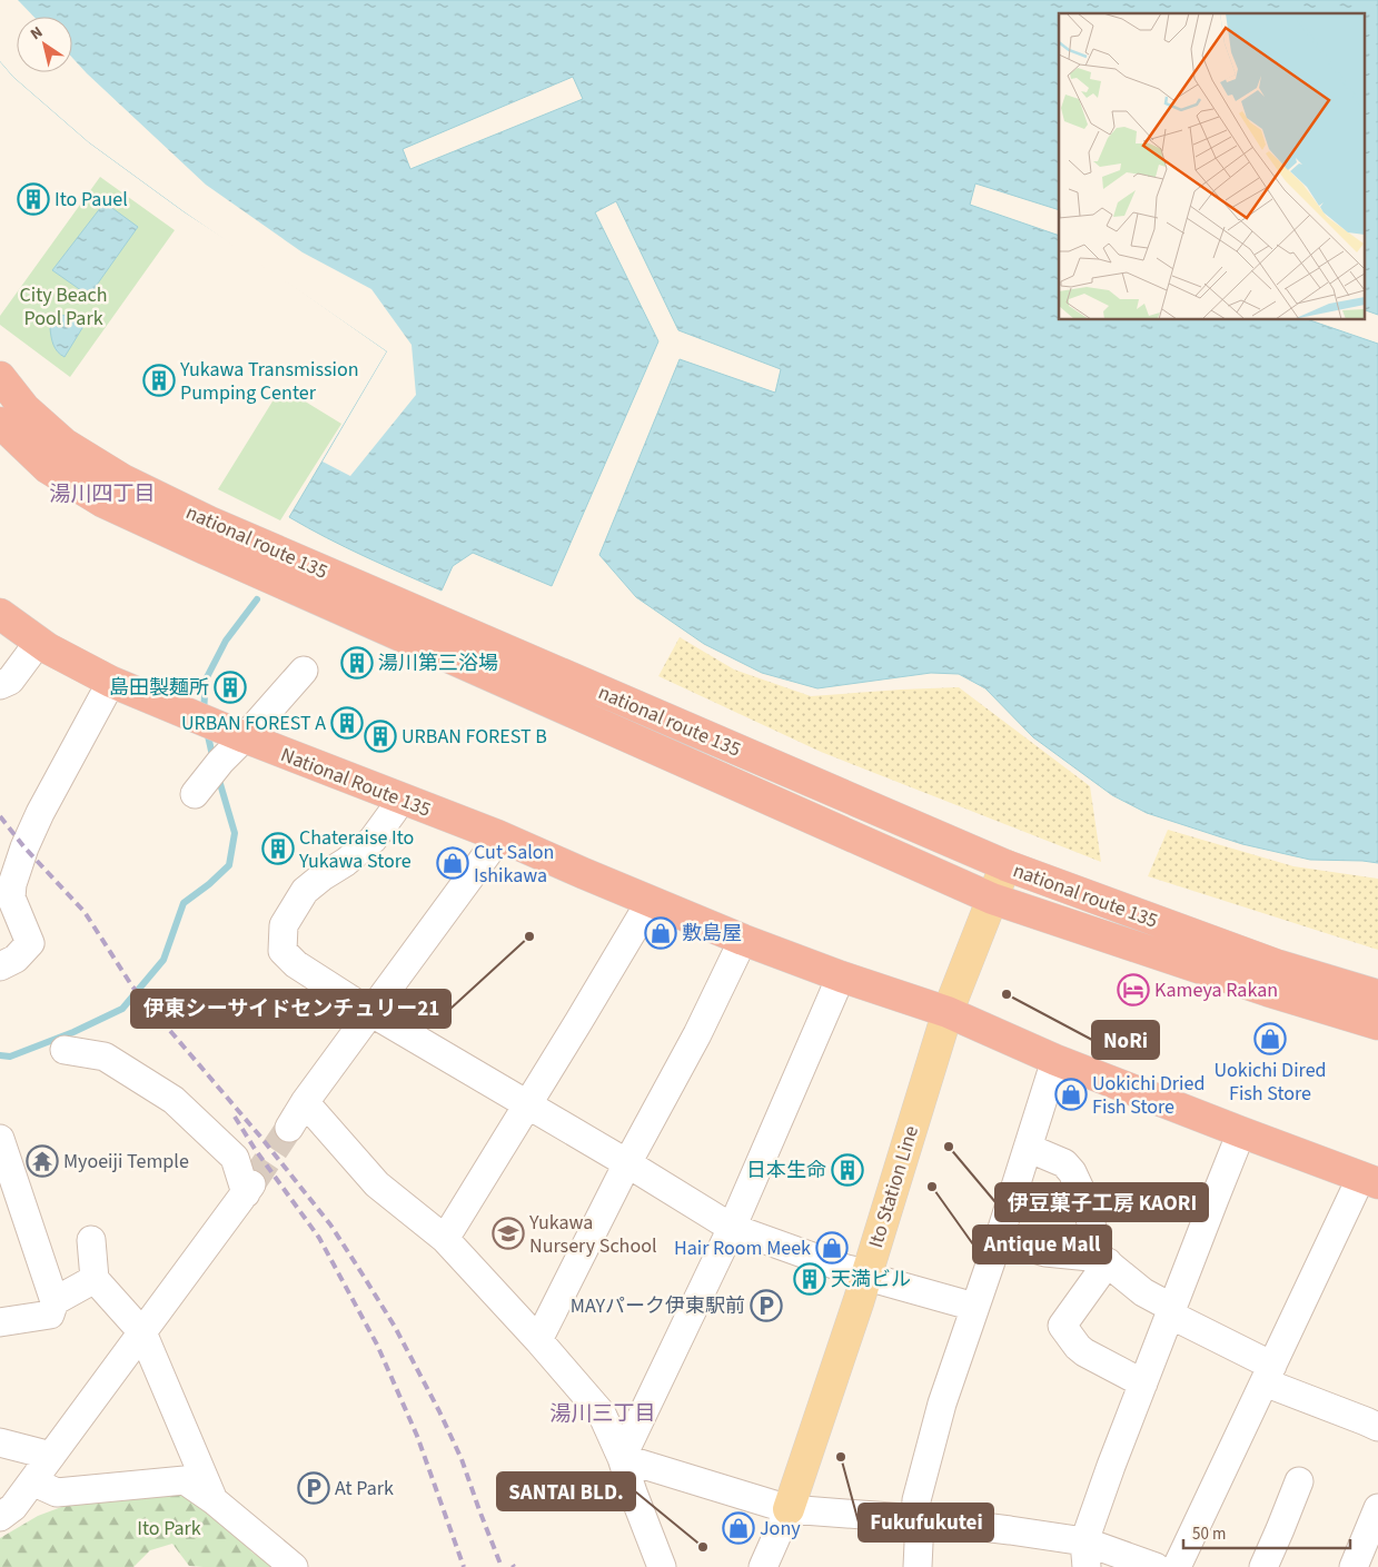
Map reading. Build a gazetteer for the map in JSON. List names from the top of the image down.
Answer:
{
  "streets": {
    "highway": ["national route 135", "National Route 135"],
    "main road": ["Ito Station Line"]
  },
  "crossings": [
    ["national route 135", "Ito Station Line"]
  ],
  "districts": ["湯川四丁目", "湯川三丁目"],
  "parks": ["City Beach Pool Park", "Ito Park"],
  "places": {
    "building": [
      "Ito Pauel",
      "Yukawa Transmission Pumping Center",
      "湯川第三浴場",
      "島田製麺所",
      "URBAN FOREST A",
      "URBAN FOREST B",
      "Chateraise Ito Yukawa Store",
      "日本生命",
      "天満ビル"
    ],
    "shop": [
      "Cut Salon Ishikawa",
      "敷島屋",
      "Uokichi Dired Fish Store",
      "Uokichi Dried Fish Store",
      "Hair Room Meek",
      "Jony"
    ],
    "other": [
      "伊東シーサイドセンチュリー21",
      "NoRi",
      "伊豆菓子工房 KAORI",
      "Antique Mall",
      "Fukufukutei",
      "SANTAI BLD."
    ],
    "hotel": ["Kameya Rakan"],
    "temple": ["Myoeiji Temple"],
    "school or university": ["Yukawa Nursery School"],
    "parking": ["MAYパーク伊東駅前", "At Park"]
  },
  "scale_bar": "50 m",
  "north": "top left"
}
